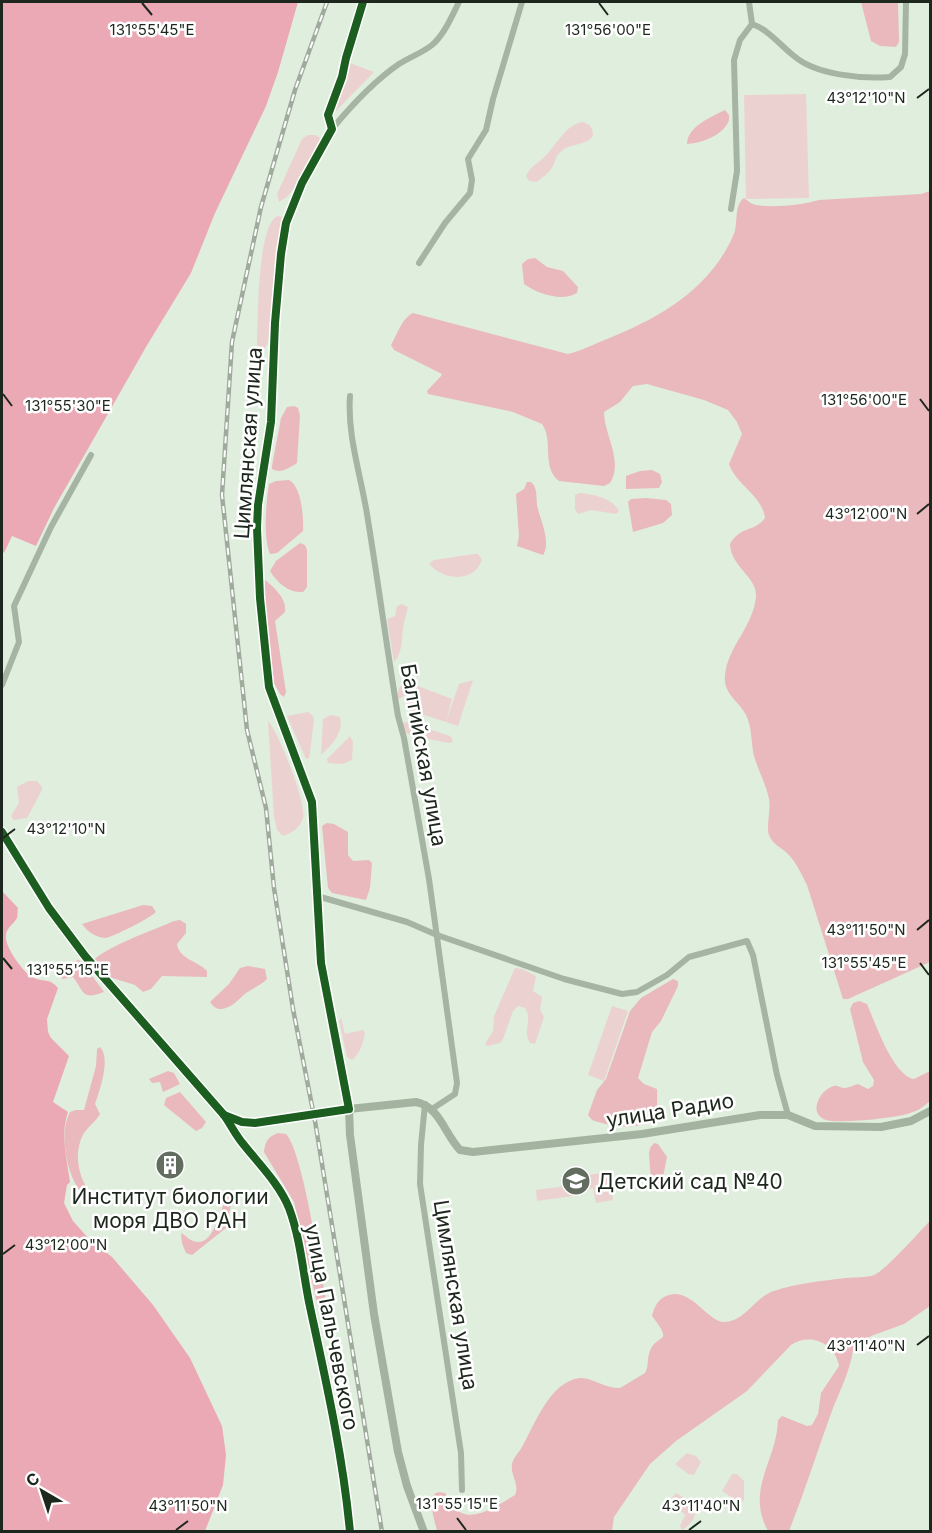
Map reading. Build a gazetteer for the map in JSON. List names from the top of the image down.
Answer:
{
  "streets": {
    "main road": ["улица Радио"],
    "street": ["Цимлянская улица", "Балтийская улица", "улица Пальчевского"]
  },
  "crossings": [
    ["Цимлянская улица", "Балтийская улица"],
    ["Цимлянская улица", "улица Радио"],
    ["Балтийская улица", "улица Радио"]
  ],
  "places": {
    "building": ["Институт биологии моря ДВО РАН"],
    "school or university": ["Детский сад №40"]
  },
  "north": "top left",
  "coordinates": [
    "131°55'45\"E",
    "131°56'00\"E",
    "43°12'10\"N",
    "131°55'30\"E",
    "43°12'00\"N",
    "43°11'50\"N",
    "131°55'15\"E",
    "43°11'40\"N"
  ]
}
